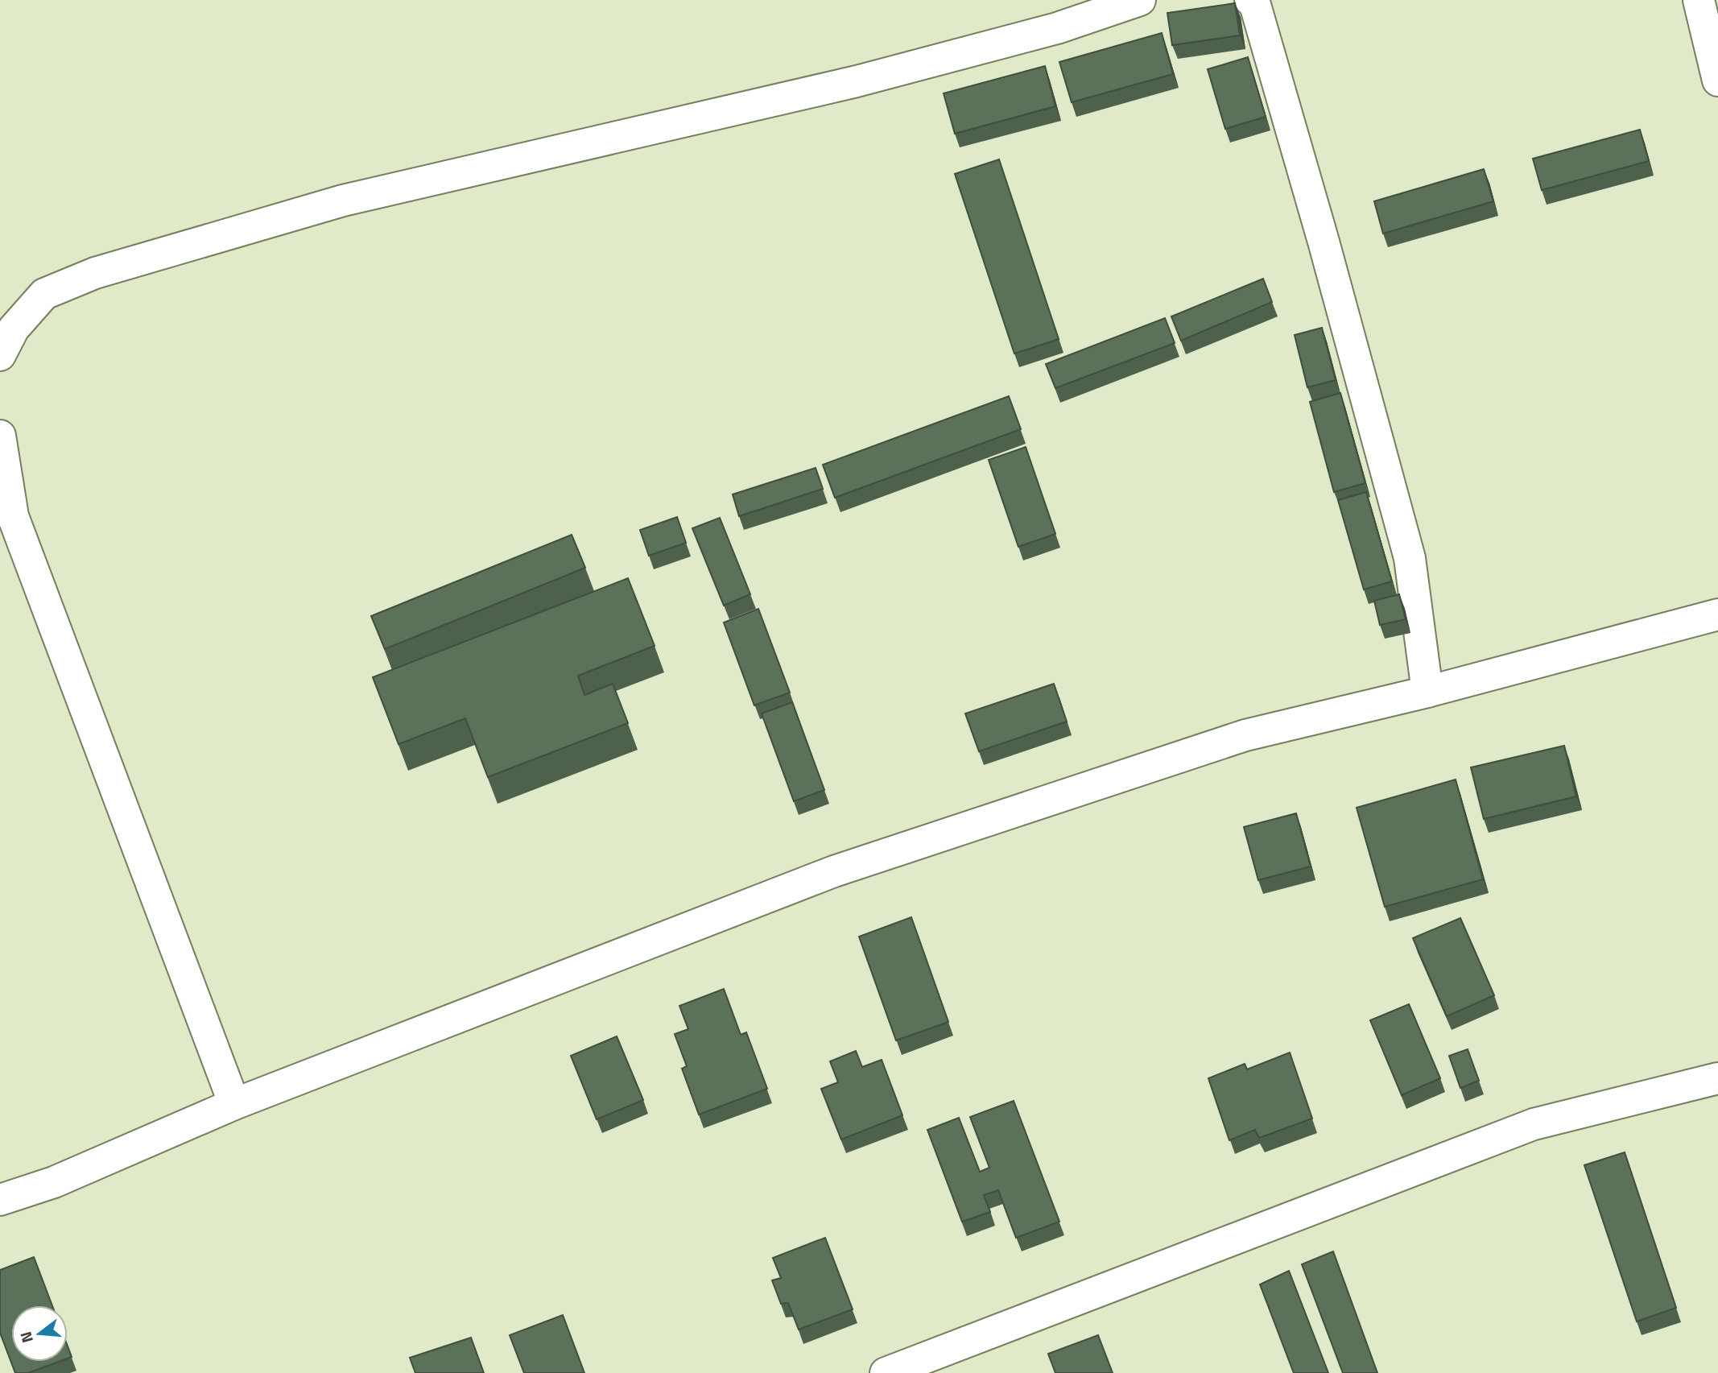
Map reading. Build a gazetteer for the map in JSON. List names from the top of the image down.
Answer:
{
  "north": "left"
}
